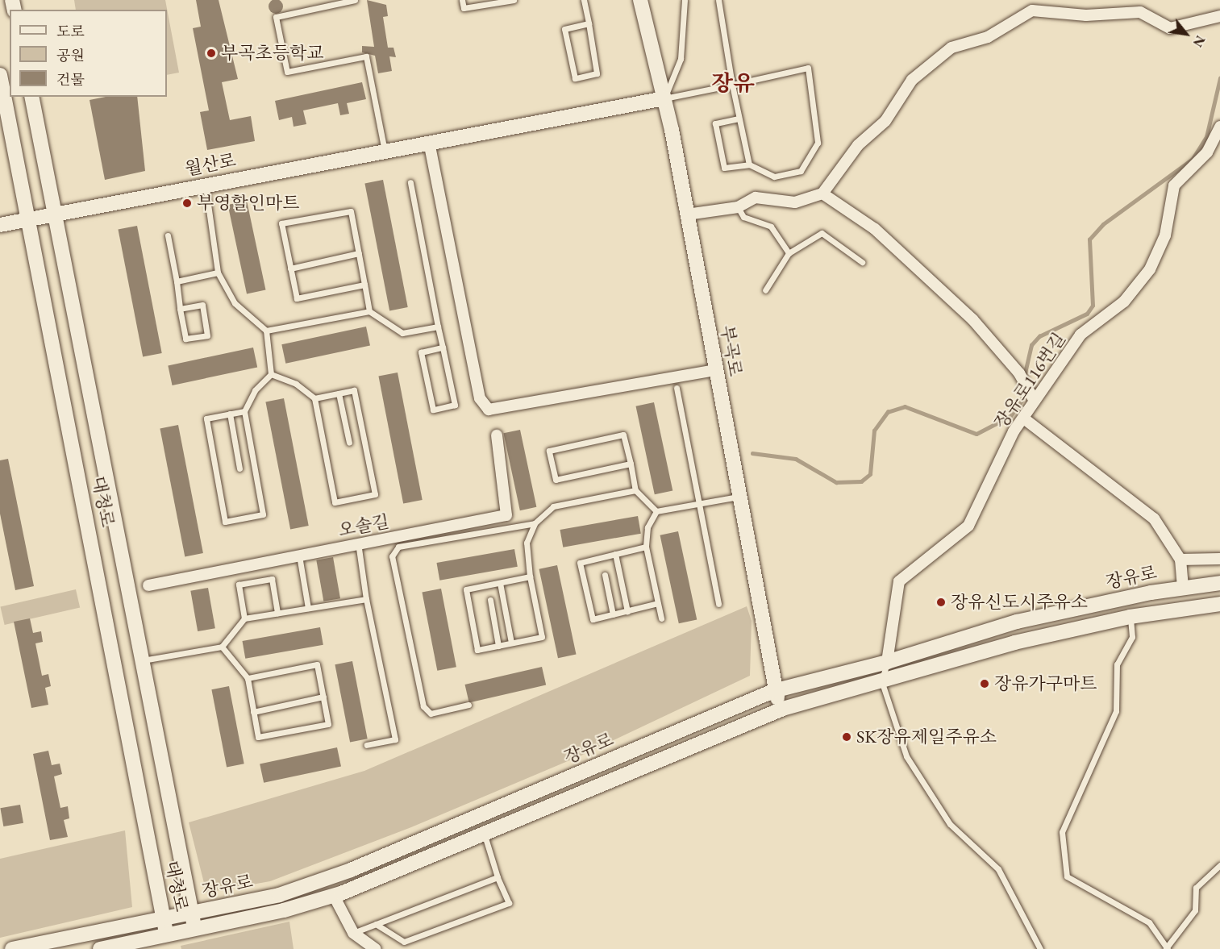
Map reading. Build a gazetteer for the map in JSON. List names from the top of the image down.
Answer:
{
  "streets": {
    "main road": [
      "월산로",
      "부곡로",
      "대청로",
      "장유로"
    ],
    "street": ["장유로116번길", "오솔길"]
  },
  "crossings": [
    ["월산로", "부곡로"],
    ["월산로", "대청로"],
    ["부곡로", "장유로"],
    ["장유로116번길", "장유로"],
    ["대청로", "장유로"]
  ],
  "districts": ["장유"],
  "places": [
    "부곡초등학교",
    "부영할인마트",
    "장유신도시주유소",
    "장유가구마트",
    "SK장유제일주유소"
  ],
  "legend": ["도로", "공원", "건물"],
  "north": "bottom right"
}
